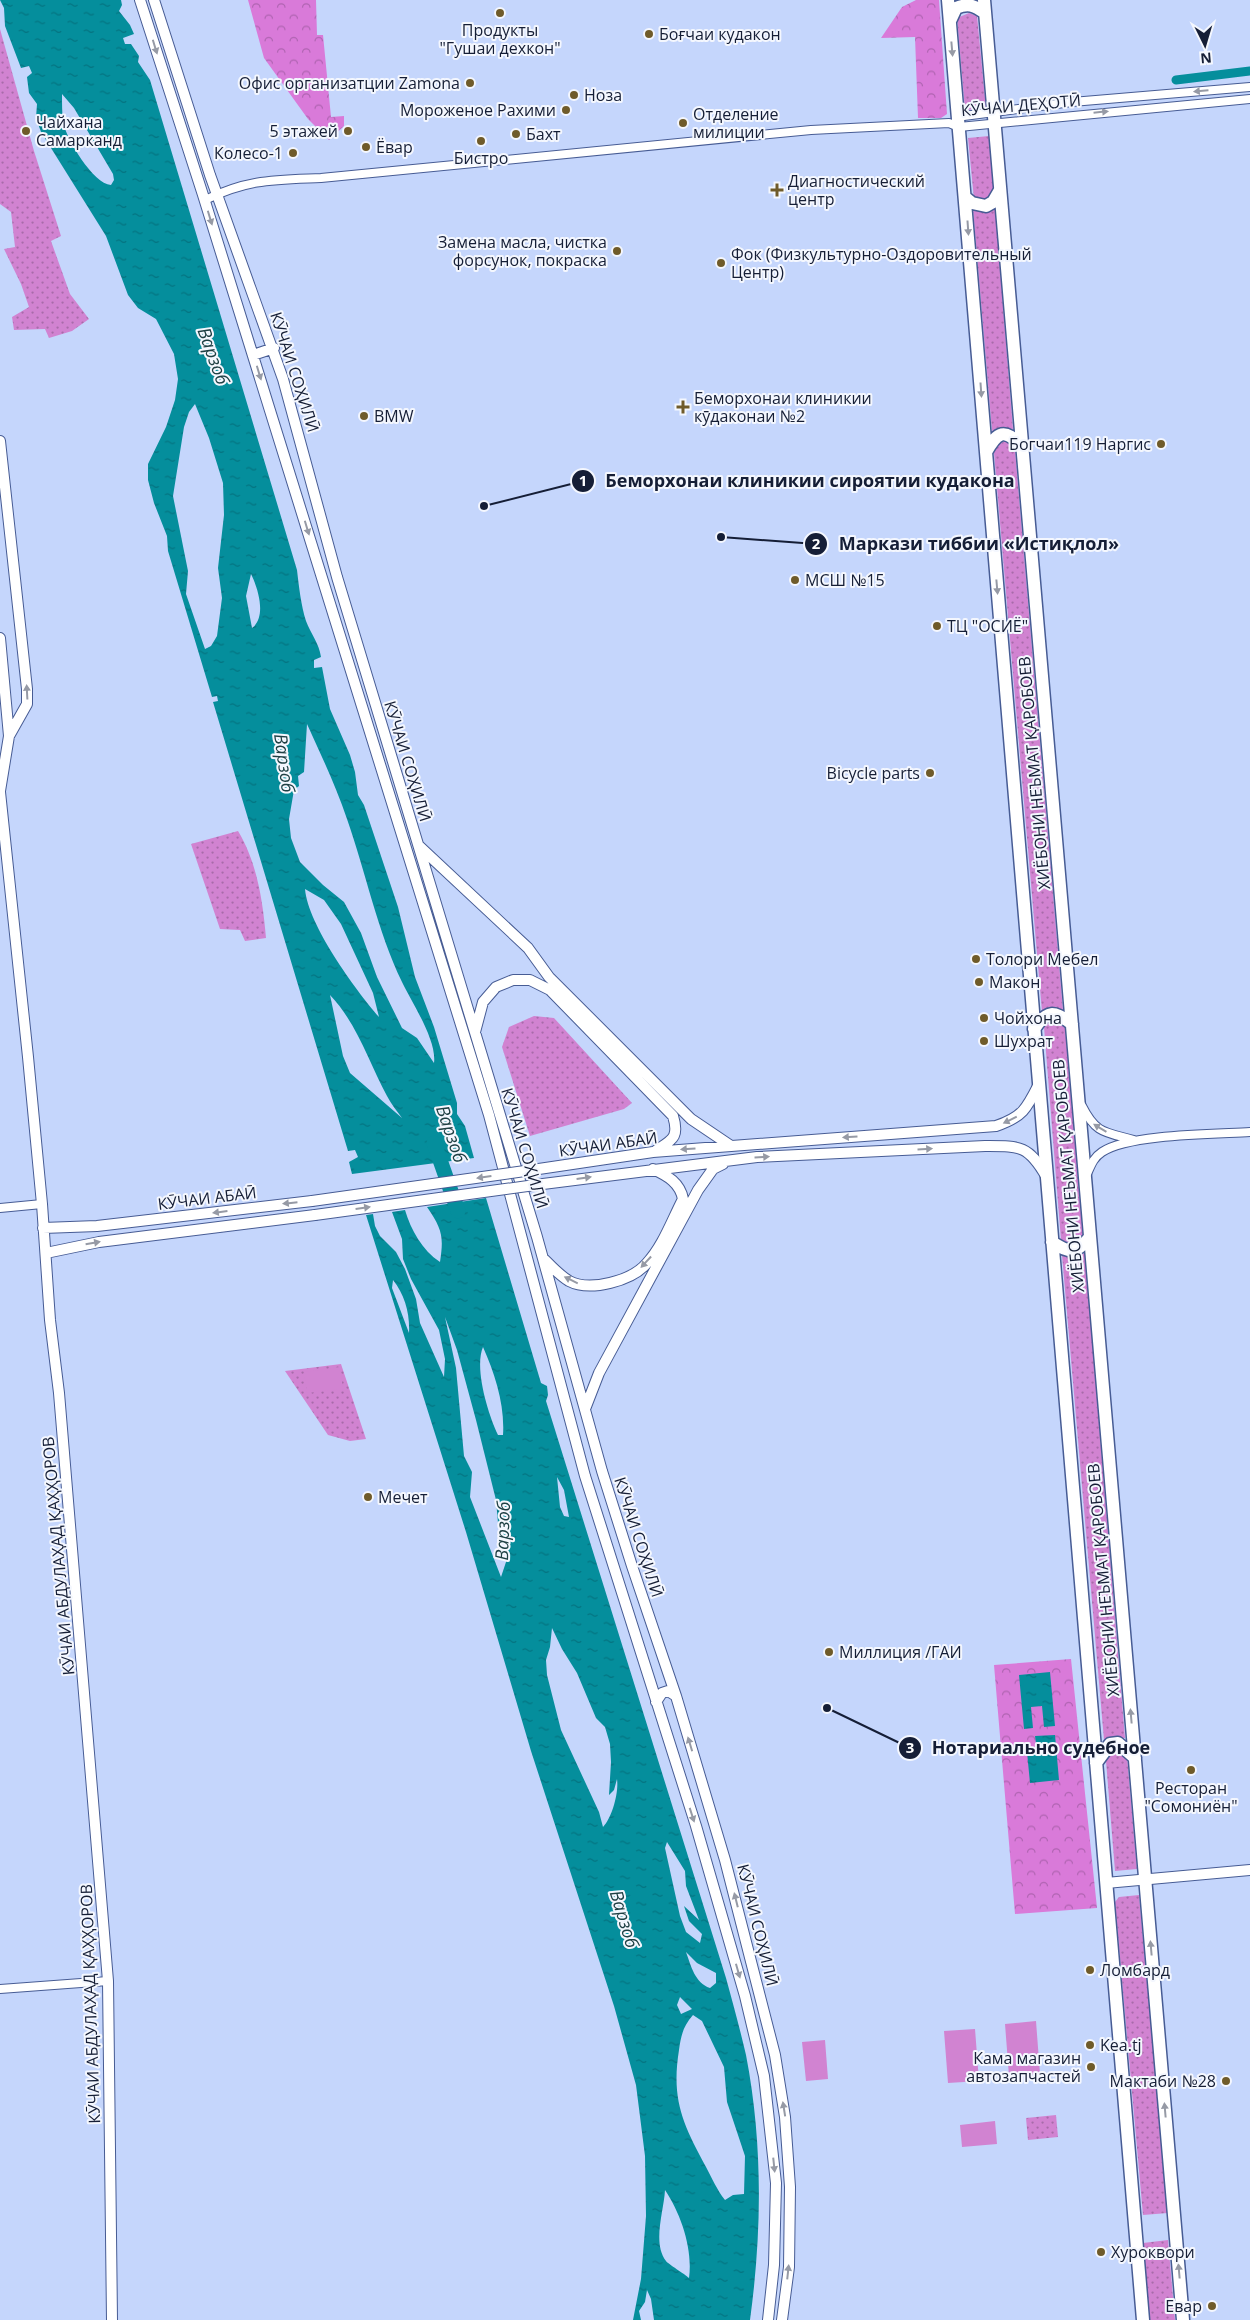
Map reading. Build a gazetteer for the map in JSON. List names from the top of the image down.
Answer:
{
  "streets": {
    "highway": ["ХИЁБОНИ НЕЪМАТ ҚАРОБОЕВ"],
    "main road": ["КӮЧАИ СОҲИЛӢ", "КӮЧАИ АБАӢ", "КӮЧАИ АБДУЛАҲАД ҚАҲҲОРОВ"],
    "street": ["КӮЧАИ ДЕҲОТӢ"]
  },
  "crossings": [
    ["КӮЧАИ ДЕҲОТӢ", "ХИЁБОНИ НЕЪМАТ ҚАРОБОЕВ"],
    ["ХИЁБОНИ НЕЪМАТ ҚАРОБОЕВ", "КӮЧАИ АБАӢ"],
    ["КӮЧАИ АБАӢ", "КӮЧАИ АБДУЛАҲАД ҚАҲҲОРОВ"]
  ],
  "water": ["Варзоб"],
  "places": {
    "other": [
      "Продукты \"Гушаи дехкон\"",
      "Боғчаи кудакон",
      "Офис организатции Zamona",
      "Ноза",
      "Мороженое Рахими",
      "Отделение милиции",
      "Чайхана Самарканд",
      "5 этажей",
      "Бахт",
      "Бистро",
      "Ёвар",
      "Колесо-1",
      "Замена масла, чистка форсунок, покраска",
      "Фок (Физкультурно-Оздоровительный Центр)",
      "BMW",
      "Богчаи119 Наргис",
      "Беморхонаи клиникии сироятии кудакона",
      "Маркази тиббии «Истиқлол»",
      "МСШ №15",
      "ТЦ \"ОСИЁ\"",
      "Bicycle parts",
      "Толори Мебел",
      "Макон",
      "Чойхона",
      "Шухрат",
      "Мечет",
      "Миллиция /ГАИ",
      "Нотариально судебное",
      "Ресторан \"Сомониён\"",
      "Ломбард",
      "Kea.tj",
      "Кама магазин автозапчастей",
      "Мактаби №28",
      "Хуроквори",
      "Евар"
    ],
    "health": ["Диагностический центр", "Беморхонаи клиникии кӯдаконаи №2"]
  },
  "north": "bottom"
}
